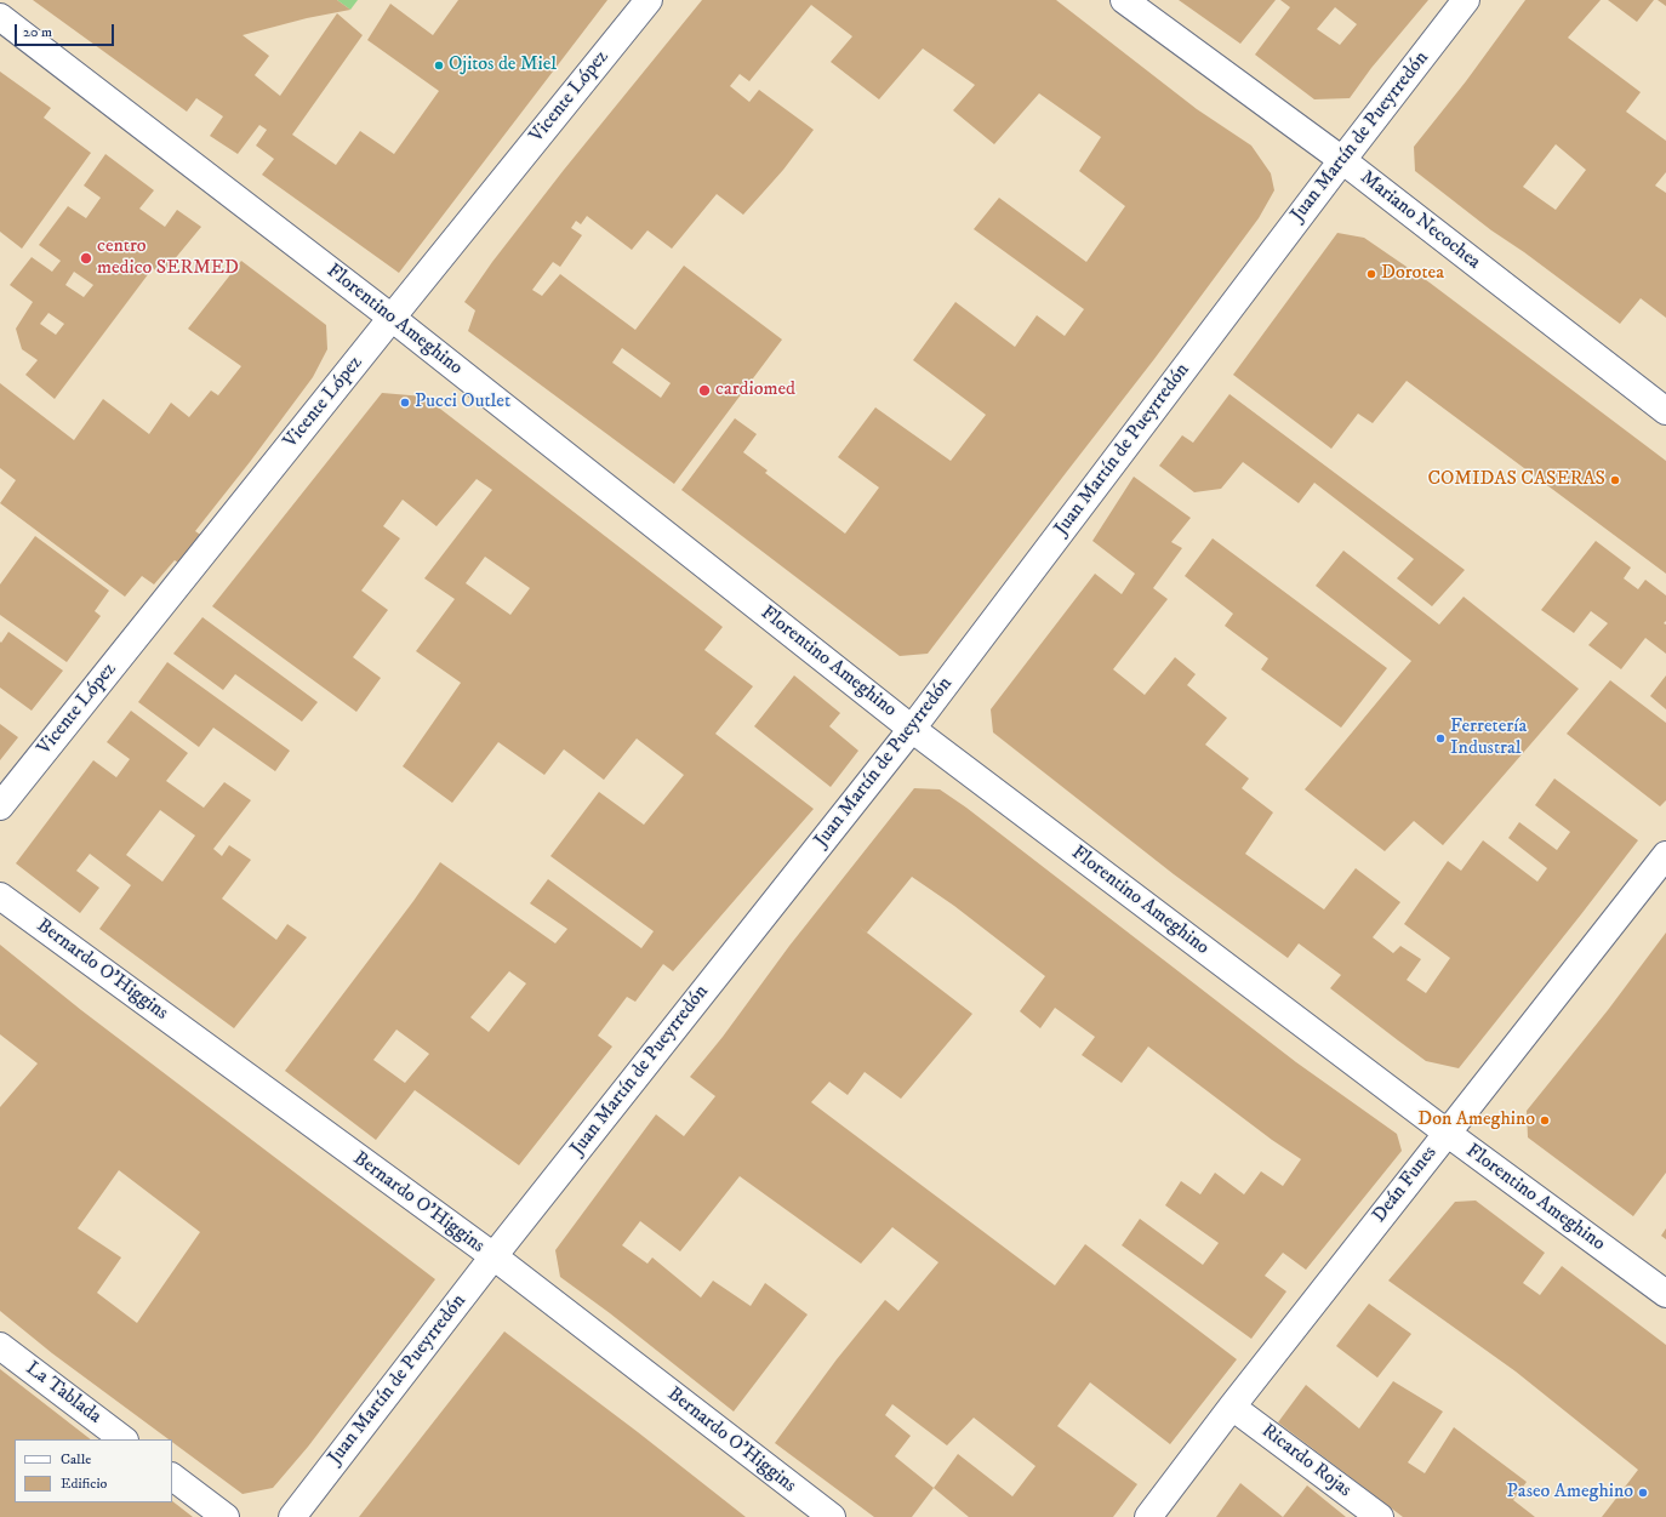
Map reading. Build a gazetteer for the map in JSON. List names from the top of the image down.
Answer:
{
  "streets": {
    "street": [
      "Vicente López",
      "Juan Martín de Pueyrredón",
      "Mariano Necochea",
      "Florentino Ameghino",
      "Bernardo O'Higgins",
      "Deán Funes",
      "La Tablada",
      "Ricardo Rojas"
    ]
  },
  "crossings": [
    ["Vicente López", "Florentino Ameghino"],
    ["Juan Martín de Pueyrredón", "Mariano Necochea"],
    ["Juan Martín de Pueyrredón", "Florentino Ameghino"],
    ["Juan Martín de Pueyrredón", "Bernardo O'Higgins"],
    ["Florentino Ameghino", "Deán Funes"],
    ["Deán Funes", "Ricardo Rojas"]
  ],
  "places": [
    "Ojitos de Miel",
    "centro medico SERMED",
    "Dorotea",
    "cardiomed",
    "Pucci Outlet",
    "COMIDAS CASERAS",
    "Ferretería Industral",
    "Don Ameghino",
    "Paseo Ameghino"
  ],
  "legend": ["Calle", "Edificio"],
  "scale_bar": "20 m"
}
